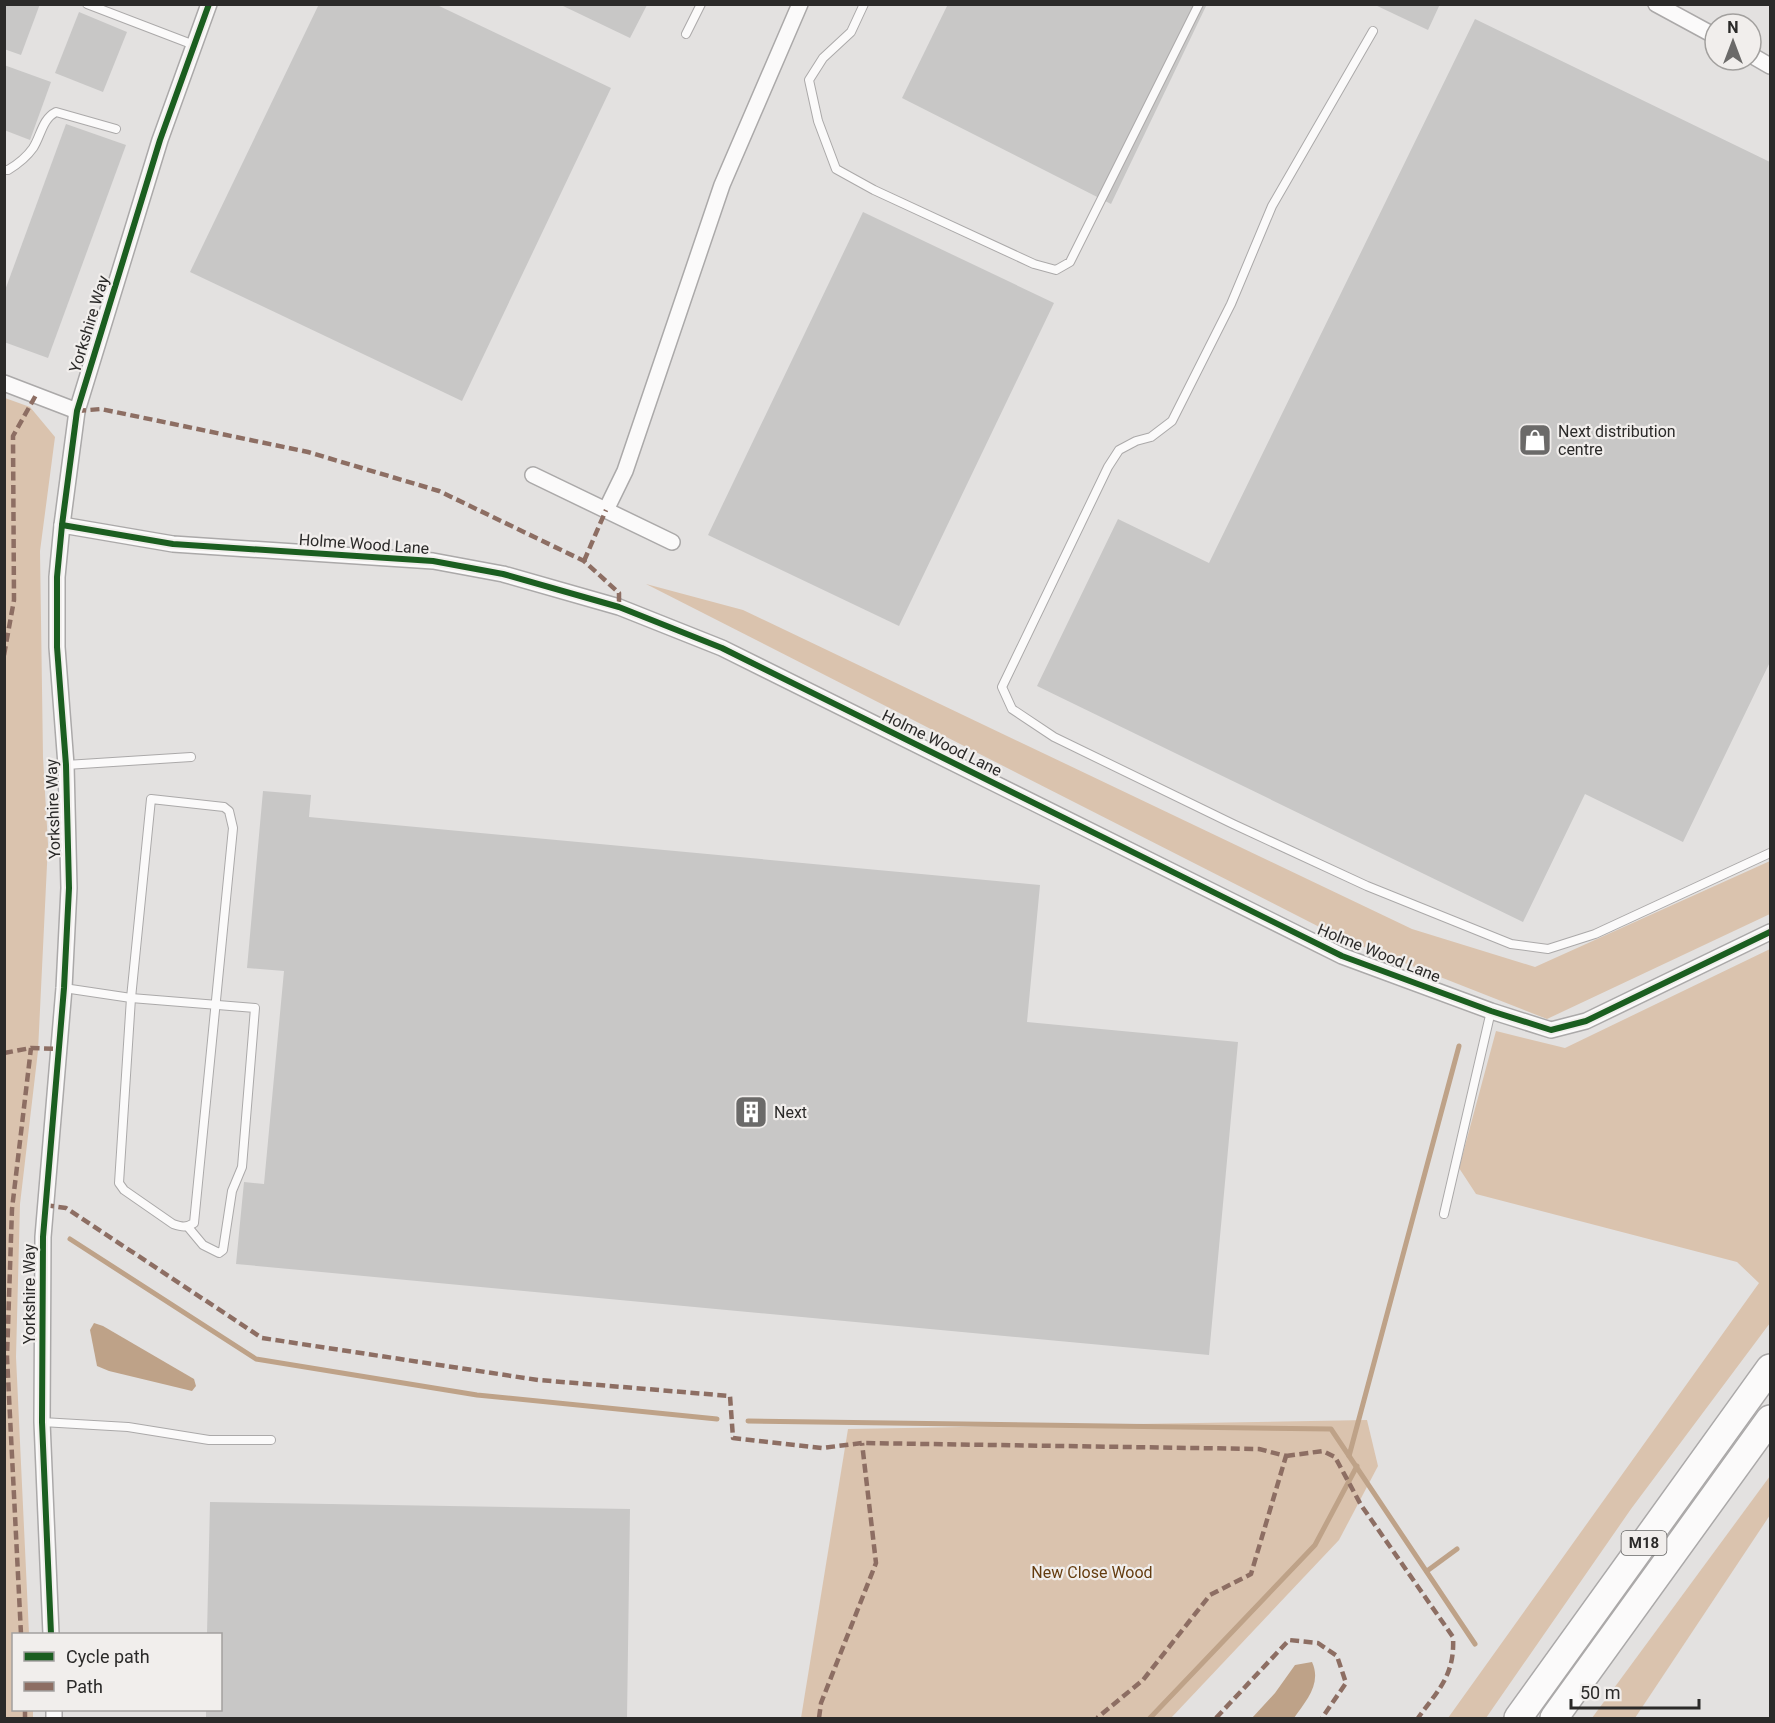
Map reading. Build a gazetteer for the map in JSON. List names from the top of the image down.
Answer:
{
  "streets": {
    "highway": ["M18"],
    "street": ["Yorkshire Way", "Holme Wood Lane"]
  },
  "crossings": [
    ["Yorkshire Way", "Holme Wood Lane"]
  ],
  "parks": ["New Close Wood"],
  "places": {
    "shop": ["Next distribution centre"],
    "building": ["Next"]
  },
  "legend": ["Cycle path", "Path"],
  "scale_bar": "50 m",
  "north": "top"
}
